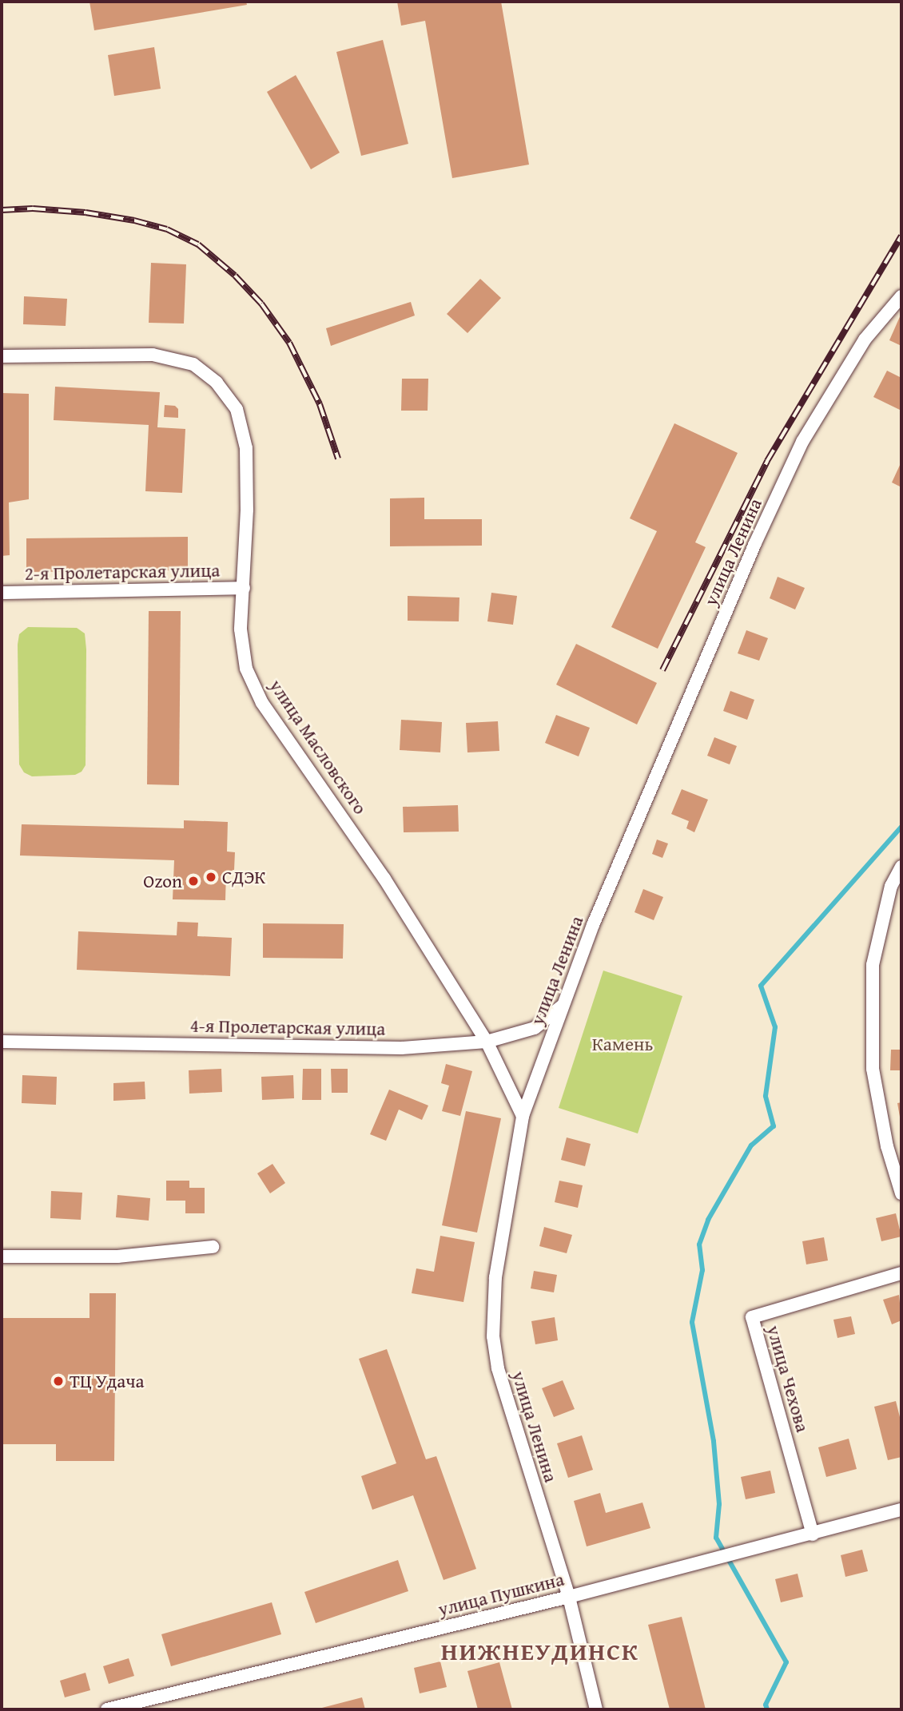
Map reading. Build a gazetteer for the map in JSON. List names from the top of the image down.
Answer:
{
  "streets": {
    "street": [
      "улица Ленина",
      "2-я Пролетарская улица",
      "улица Масловского",
      "4-я Пролетарская улица",
      "улица Чехова",
      "улица Пушкина"
    ]
  },
  "crossings": [
    ["улица Ленина", "улица Масловского"],
    ["улица Ленина", "4-я Пролетарская улица"],
    ["улица Ленина", "улица Пушкина"],
    ["2-я Пролетарская улица", "улица Масловского"],
    ["улица Масловского", "4-я Пролетарская улица"],
    ["улица Чехова", "улица Пушкина"]
  ],
  "districts": ["НИЖНЕУДИНСК"],
  "parks": ["Камень"],
  "places": ["СДЭК", "Ozon", "ТЦ Удача"]
}
